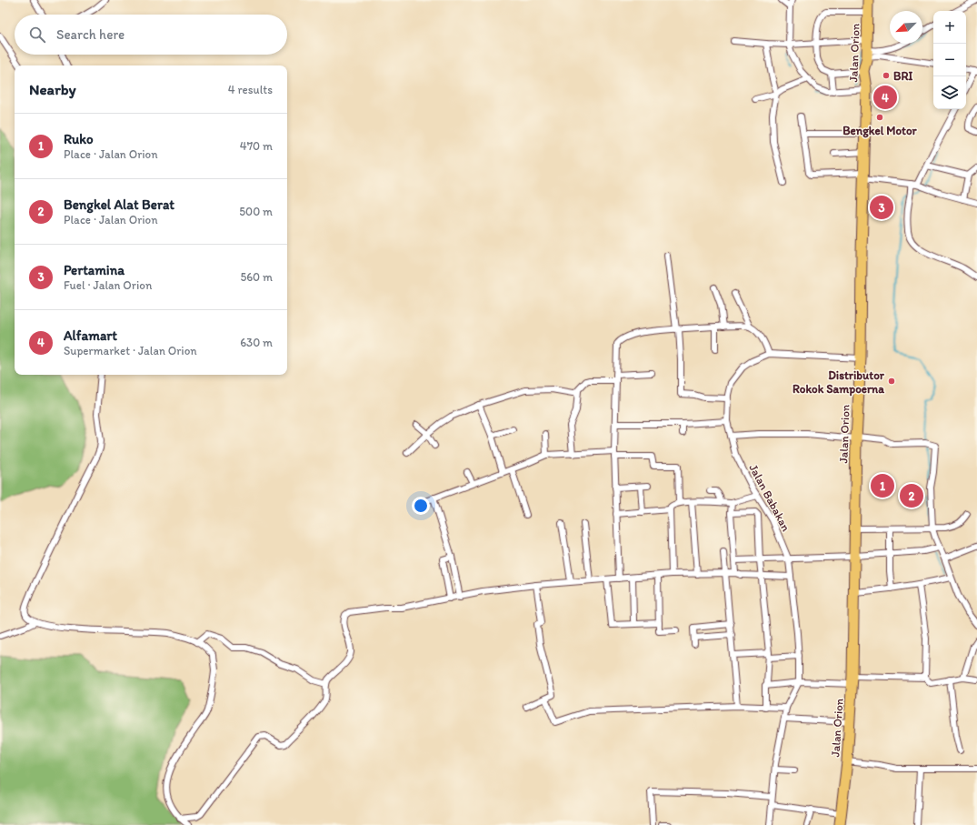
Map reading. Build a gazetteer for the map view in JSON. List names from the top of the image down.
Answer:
{
  "streets": {
    "highway": ["Jalan Orion"],
    "street": ["Jalan Babakan"]
  },
  "crossings": [
    ["Jalan Orion", "Jalan Babakan"]
  ],
  "places": ["BRI", "Bengkel Motor", "Distributor Rokok Sampoerna"],
  "north": "bottom left",
  "page": {
    "map_buttons": ["+", "−"],
    "search": "Search here",
    "heading": ["Nearby", "4 results"],
    "pins": [
      "4",
      "3",
      "1",
      "2"
    ],
    "list": [
      {
        "mark": "1",
        "name": "Ruko",
        "note": "Place · Jalan Orion",
        "value": "470 m"
      },
      {
        "mark": "2",
        "name": "Bengkel Alat Berat",
        "note": "Place · Jalan Orion",
        "value": "500 m"
      },
      {
        "mark": "3",
        "name": "Pertamina",
        "note": "Fuel · Jalan Orion",
        "value": "560 m"
      },
      {
        "mark": "4",
        "name": "Alfamart",
        "note": "Supermarket · Jalan Orion",
        "value": "630 m"
      }
    ]
  }
}
